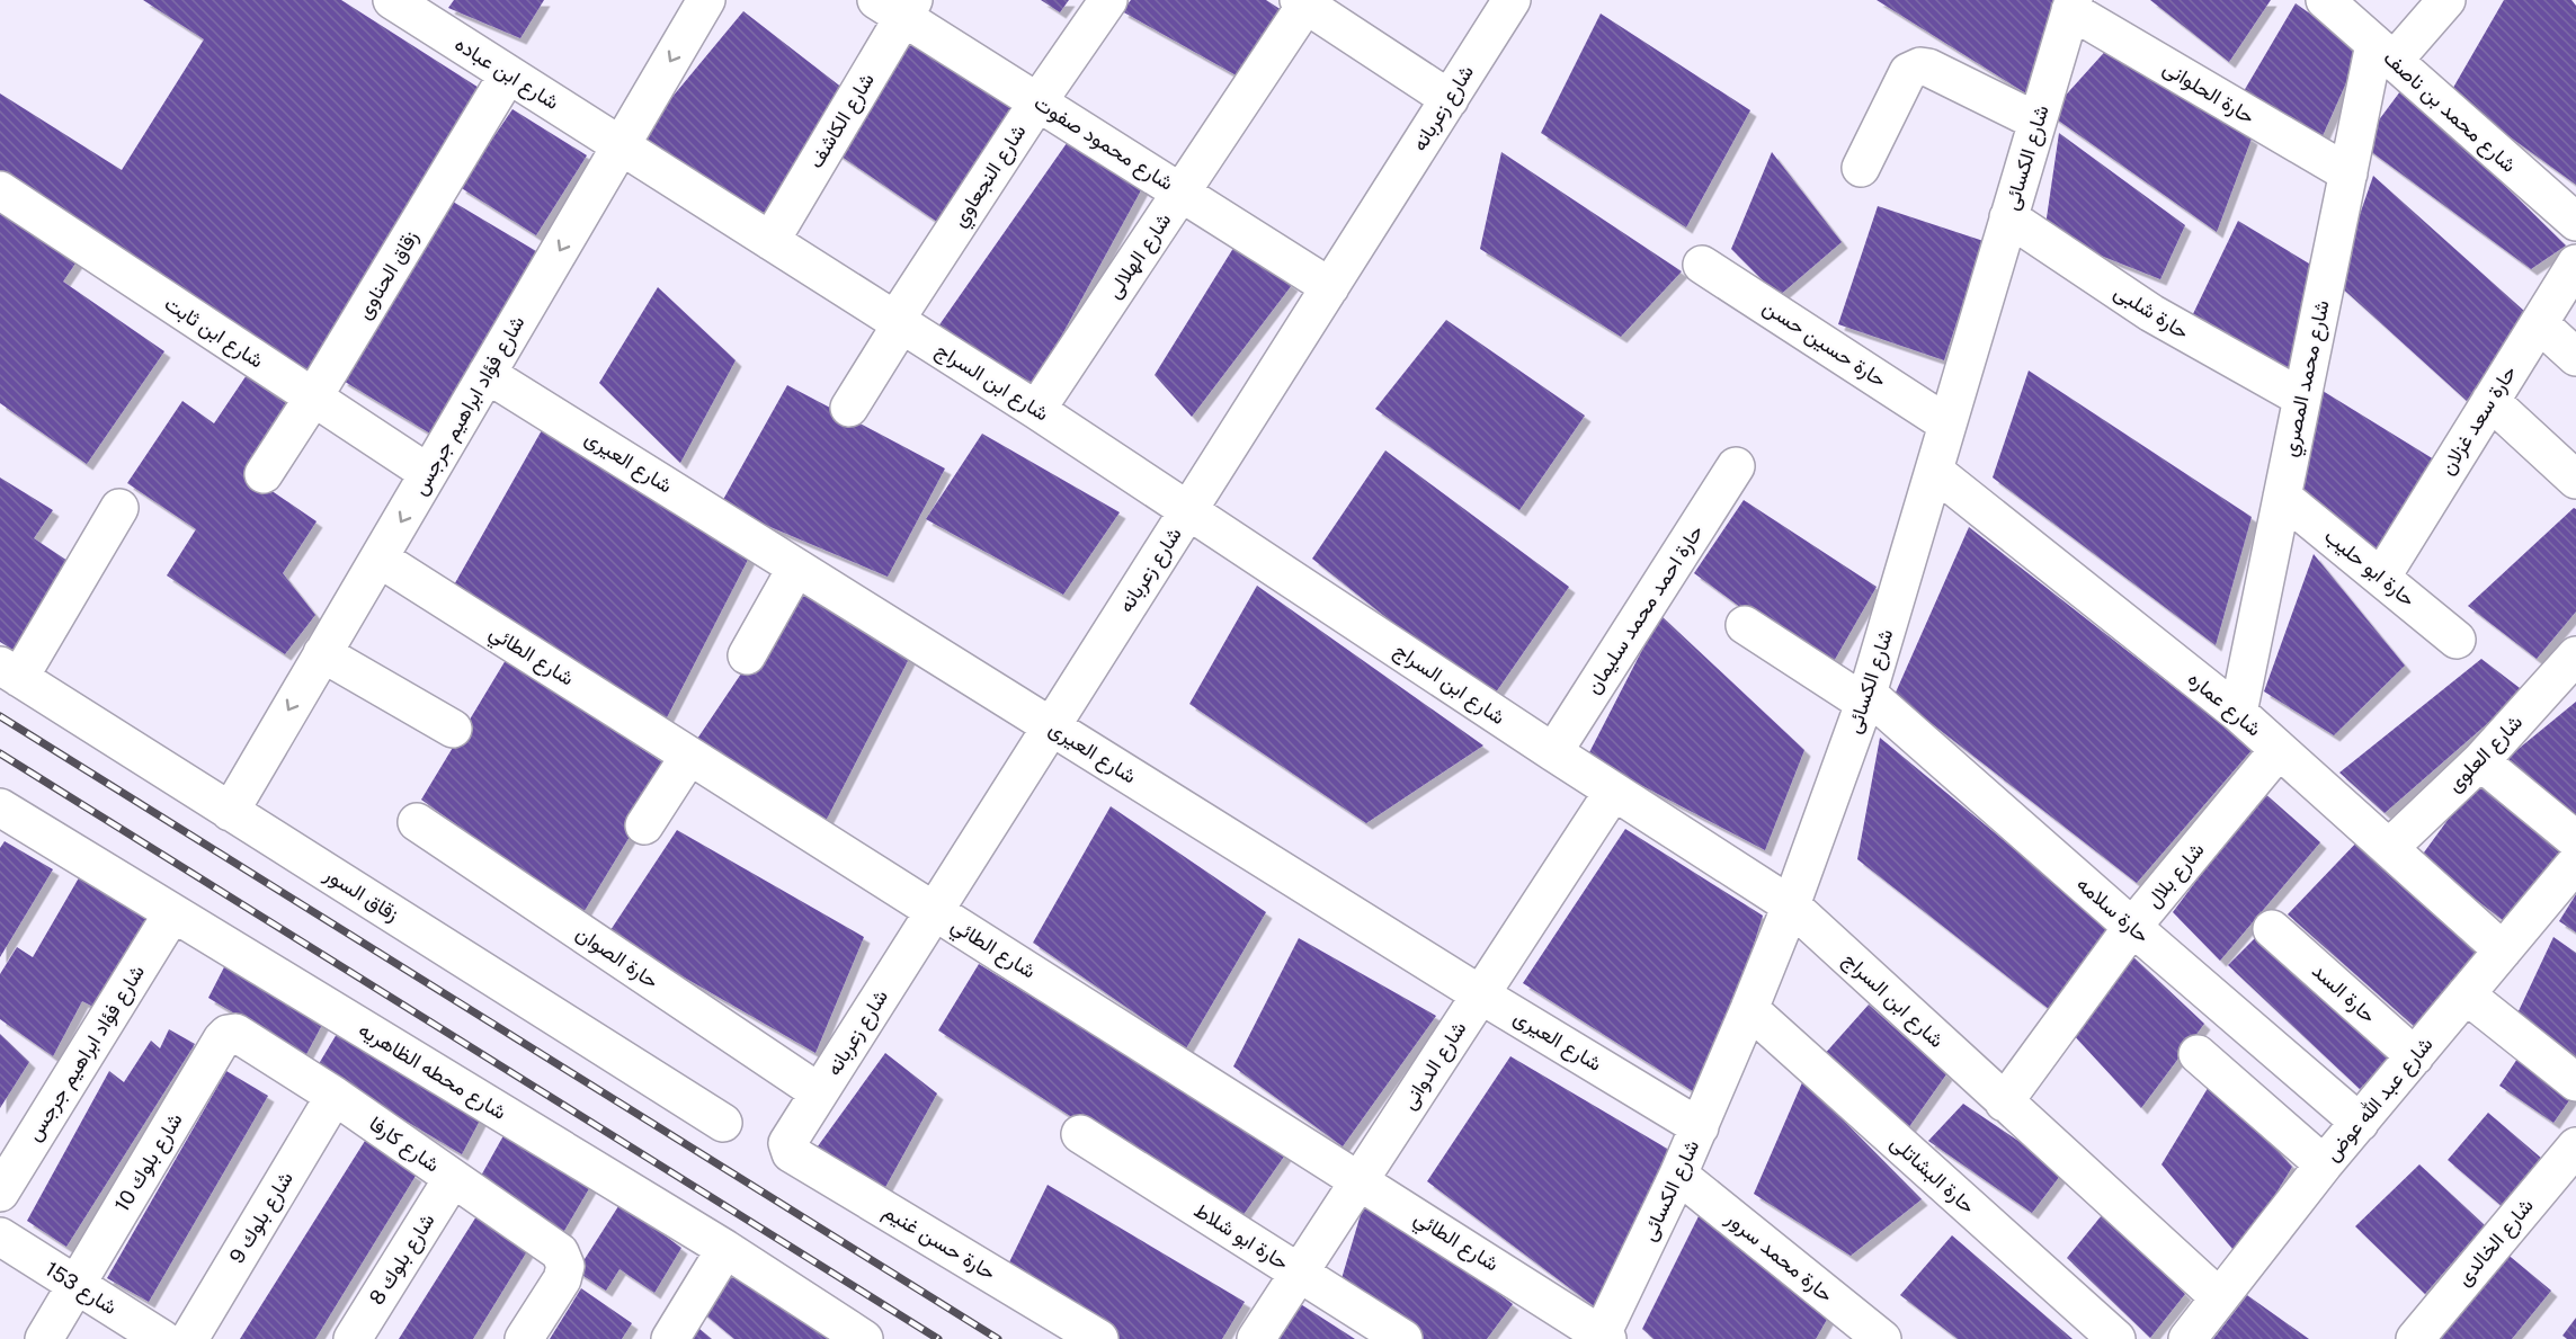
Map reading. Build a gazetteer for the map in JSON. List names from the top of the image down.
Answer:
{
  "streets": {
    "street": [
      "شارع ابن عباده",
      "حارة الحلوانى",
      "شارع زعربانه",
      "شارع محمد بن ناصف",
      "شارع الكاشف",
      "شارع محمود صفوت",
      "شارع الكسائى",
      "شارع النجعاوي",
      "شارع الهلالى",
      "زقاق الحناوى",
      "حارة شلبى",
      "شارع ابن ثابت",
      "حارة حسين حسن",
      "شارع محمد المصري",
      "شارع ابن السراج",
      "شارع فؤاد ابراهيم جرجس",
      "حارة سعد غزلان",
      "شارع العيرى",
      "حارة ابو حليب",
      "حارة احمد محمد سليمان",
      "شارع الطائي",
      "شارع عماره",
      "شارع العلوى",
      "شارع بلال",
      "زقاق السور",
      "حارة سلامه",
      "حارة الصوان",
      "حارة السد",
      "شارع الدوانى",
      "شارع محطه الظاهريه",
      "شارع عبد الله عوض",
      "شارع كارفا",
      "شارع بلوك 10",
      "حارة البشاتلى",
      "شارع بلوك 9",
      "حارة ابو شلاط",
      "حارة حسن غنيم",
      "شارع الخالدى",
      "حارة محمد سرور",
      "شارع بلوك 8",
      "شارع 153"
    ]
  },
  "crossings": [
    ["شارع ابن عباده", "زقاق الحناوى"],
    ["شارع ابن عباده", "شارع ابن السراج"],
    ["شارع ابن عباده", "شارع فؤاد ابراهيم جرجس"],
    ["حارة الحلوانى", "شارع الكسائى"],
    ["حارة الحلوانى", "شارع محمد المصري"],
    ["شارع زعربانه", "شارع محمود صفوت"],
    ["شارع زعربانه", "شارع ابن السراج"],
    ["شارع زعربانه", "شارع العيرى"],
    ["شارع زعربانه", "شارع الطائي"],
    ["شارع زعربانه", "حارة الصوان"],
    ["شارع زعربانه", "حارة حسن غنيم"],
    ["شارع محمد بن ناصف", "شارع محمد المصري"],
    ["شارع الكاشف", "شارع محمود صفوت"],
    ["شارع الكاشف", "شارع ابن السراج"],
    ["شارع محمود صفوت", "شارع النجعاوي"],
    ["شارع محمود صفوت", "شارع الهلالى"],
    ["شارع الكسائى", "حارة شلبى"],
    ["شارع الكسائى", "حارة حسين حسن"],
    ["شارع الكسائى", "شارع ابن السراج"],
    ["شارع الكسائى", "شارع العيرى"],
    ["شارع الكسائى", "شارع الطائي"],
    ["شارع الكسائى", "شارع عماره"],
    ["شارع الكسائى", "حارة سلامه"],
    ["شارع الكسائى", "حارة البشاتلى"],
    ["شارع الكسائى", "حارة محمد سرور"],
    ["شارع النجعاوي", "شارع ابن السراج"],
    ["شارع الهلالى", "شارع ابن السراج"],
    ["زقاق الحناوى", "شارع ابن ثابت"],
    ["حارة شلبى", "شارع محمد المصري"],
    ["شارع ابن ثابت", "شارع فؤاد ابراهيم جرجس"],
    ["شارع محمد المصري", "حارة ابو حليب"],
    ["شارع محمد المصري", "شارع عماره"],
    ["شارع ابن السراج", "شارع فؤاد ابراهيم جرجس"],
    ["شارع ابن السراج", "حارة احمد محمد سليمان"],
    ["شارع ابن السراج", "شارع بلال"],
    ["شارع ابن السراج", "شارع الدوانى"],
    ["شارع ابن السراج", "شارع عبد الله عوض"],
    ["شارع فؤاد ابراهيم جرجس", "شارع العيرى"],
    ["شارع فؤاد ابراهيم جرجس", "شارع الطائي"],
    ["شارع فؤاد ابراهيم جرجس", "زقاق السور"],
    ["شارع فؤاد ابراهيم جرجس", "شارع محطه الظاهريه"],
    ["حارة سعد غزلان", "حارة ابو حليب"],
    ["شارع العيرى", "شارع الدوانى"],
    ["شارع الطائي", "شارع الدوانى"],
    ["شارع عماره", "شارع العلوى"],
    ["شارع عماره", "شارع بلال"],
    ["شارع عماره", "شارع عبد الله عوض"],
    ["شارع بلال", "حارة سلامه"],
    ["حارة سلامه", "شارع عبد الله عوض"],
    ["حارة السد", "شارع عبد الله عوض"],
    ["شارع الدوانى", "حارة ابو شلاط"],
    ["شارع كارفا", "شارع بلوك 10"],
    ["شارع كارفا", "شارع بلوك 9"],
    ["شارع كارفا", "شارع بلوك 8"],
    ["شارع بلوك 10", "شارع 153"]
  ],
  "one_way": ["شارع فؤاد ابراهيم جرجس"]
}
